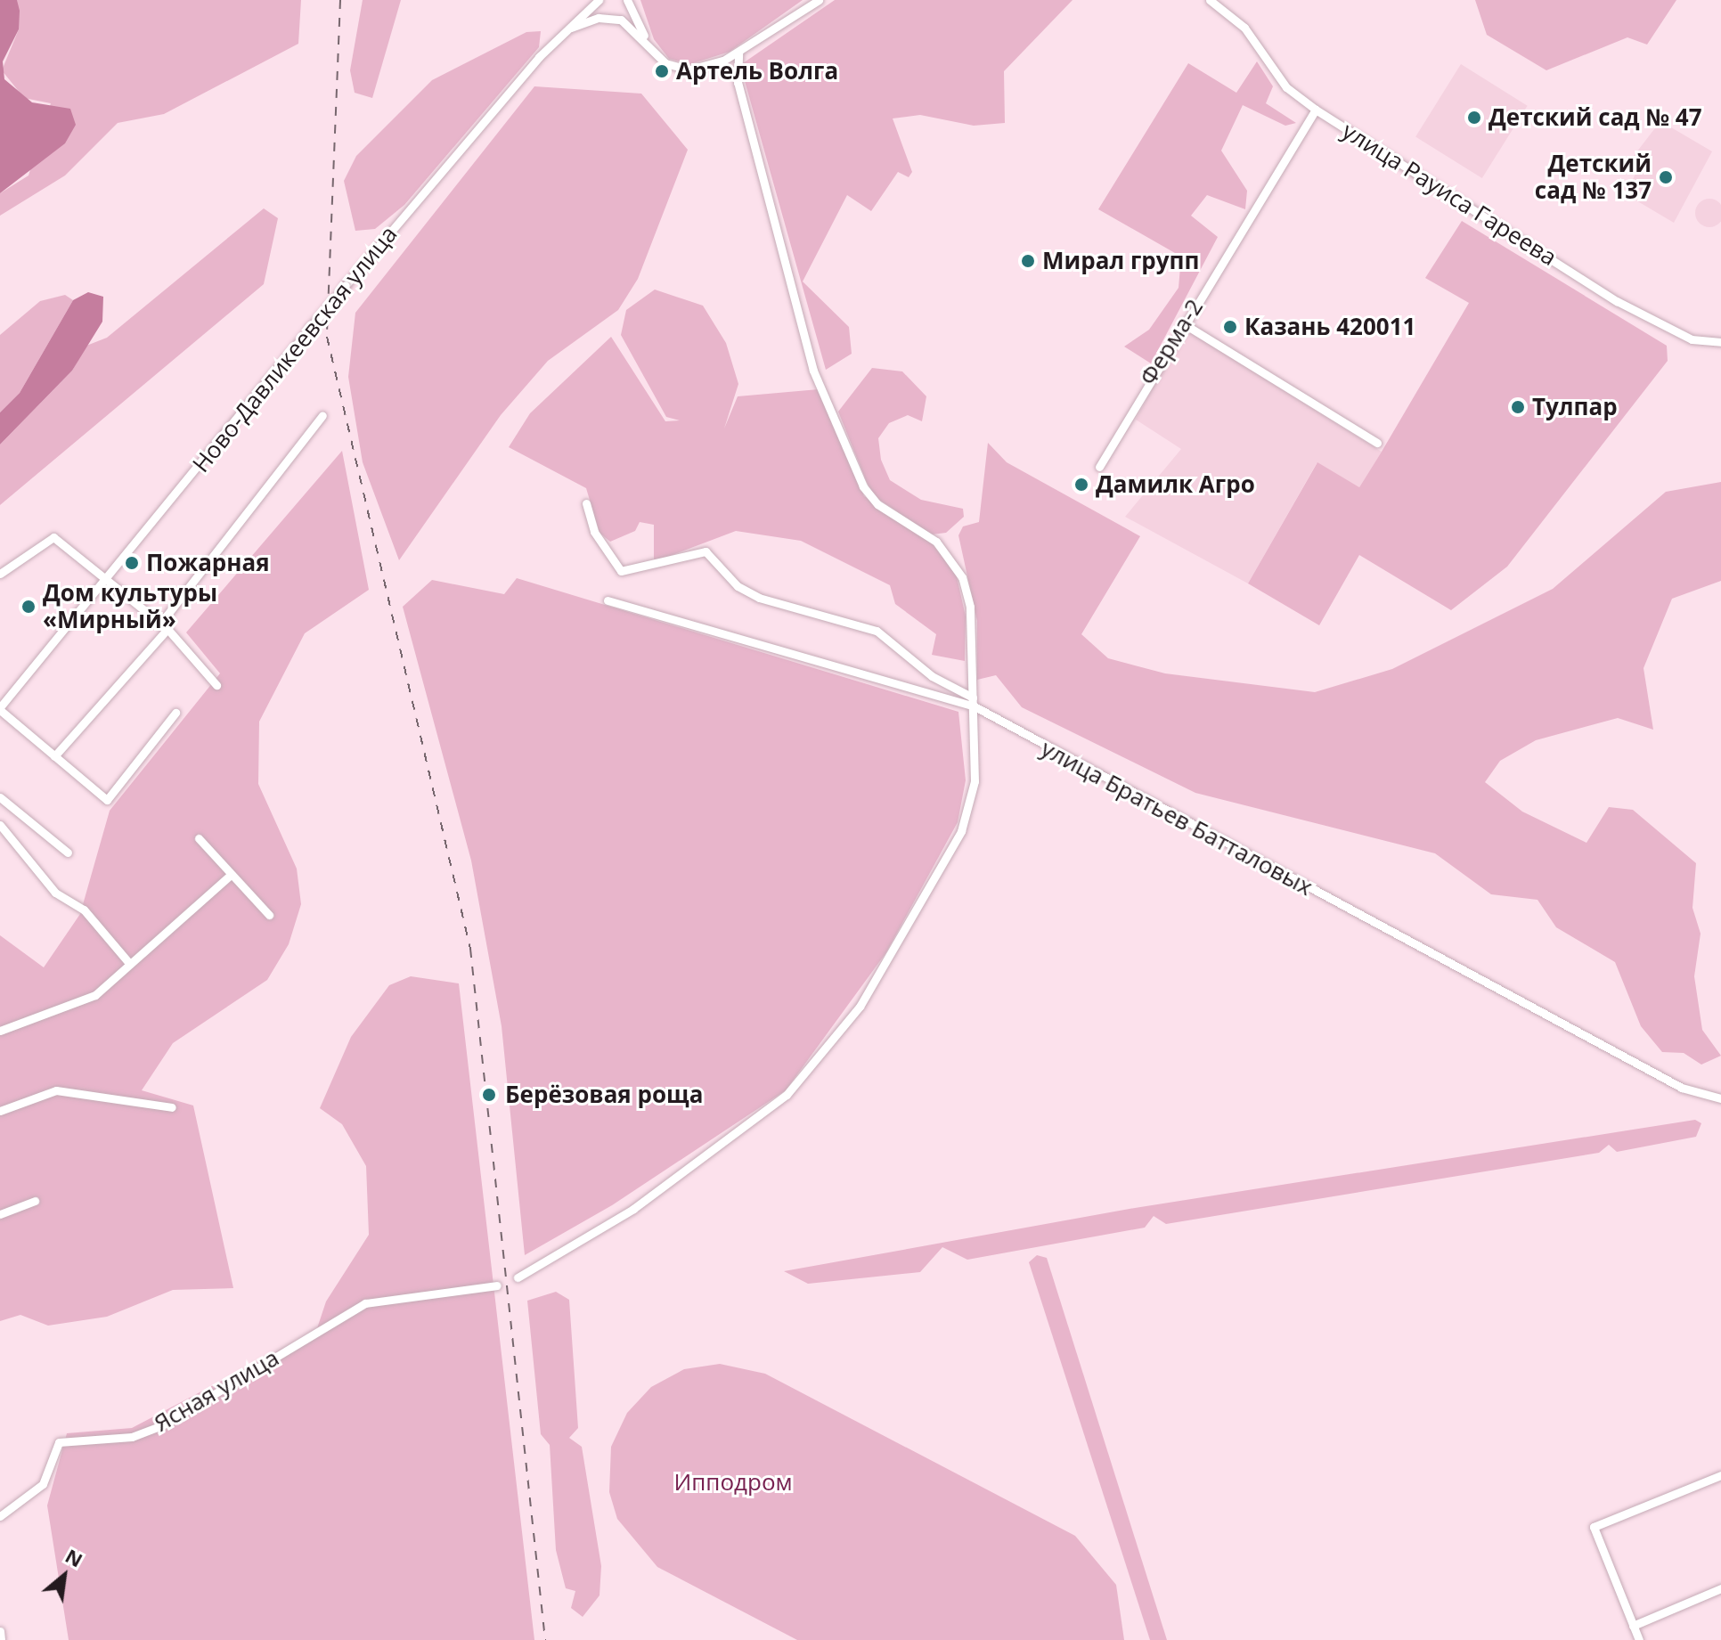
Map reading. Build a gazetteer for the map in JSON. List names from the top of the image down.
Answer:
{
  "streets": {
    "street": [
      "улица Рауиса Гареева",
      "Ферма-2",
      "Ново-Давликеевская улица",
      "улица Братьев Батталовых",
      "Ясная улица"
    ]
  },
  "crossings": [
    ["улица Рауиса Гареева", "Ферма-2"]
  ],
  "parks": ["Ипподром"],
  "places": [
    "Артель Волга",
    "Детский сад № 47",
    "Детский сад № 137",
    "Мирал групп",
    "Казань 420011",
    "Тулпар",
    "Дамилк Агро",
    "Пожарная",
    "Дом культуры «Мирный»",
    "Берёзовая роща"
  ],
  "north": "top right"
}
